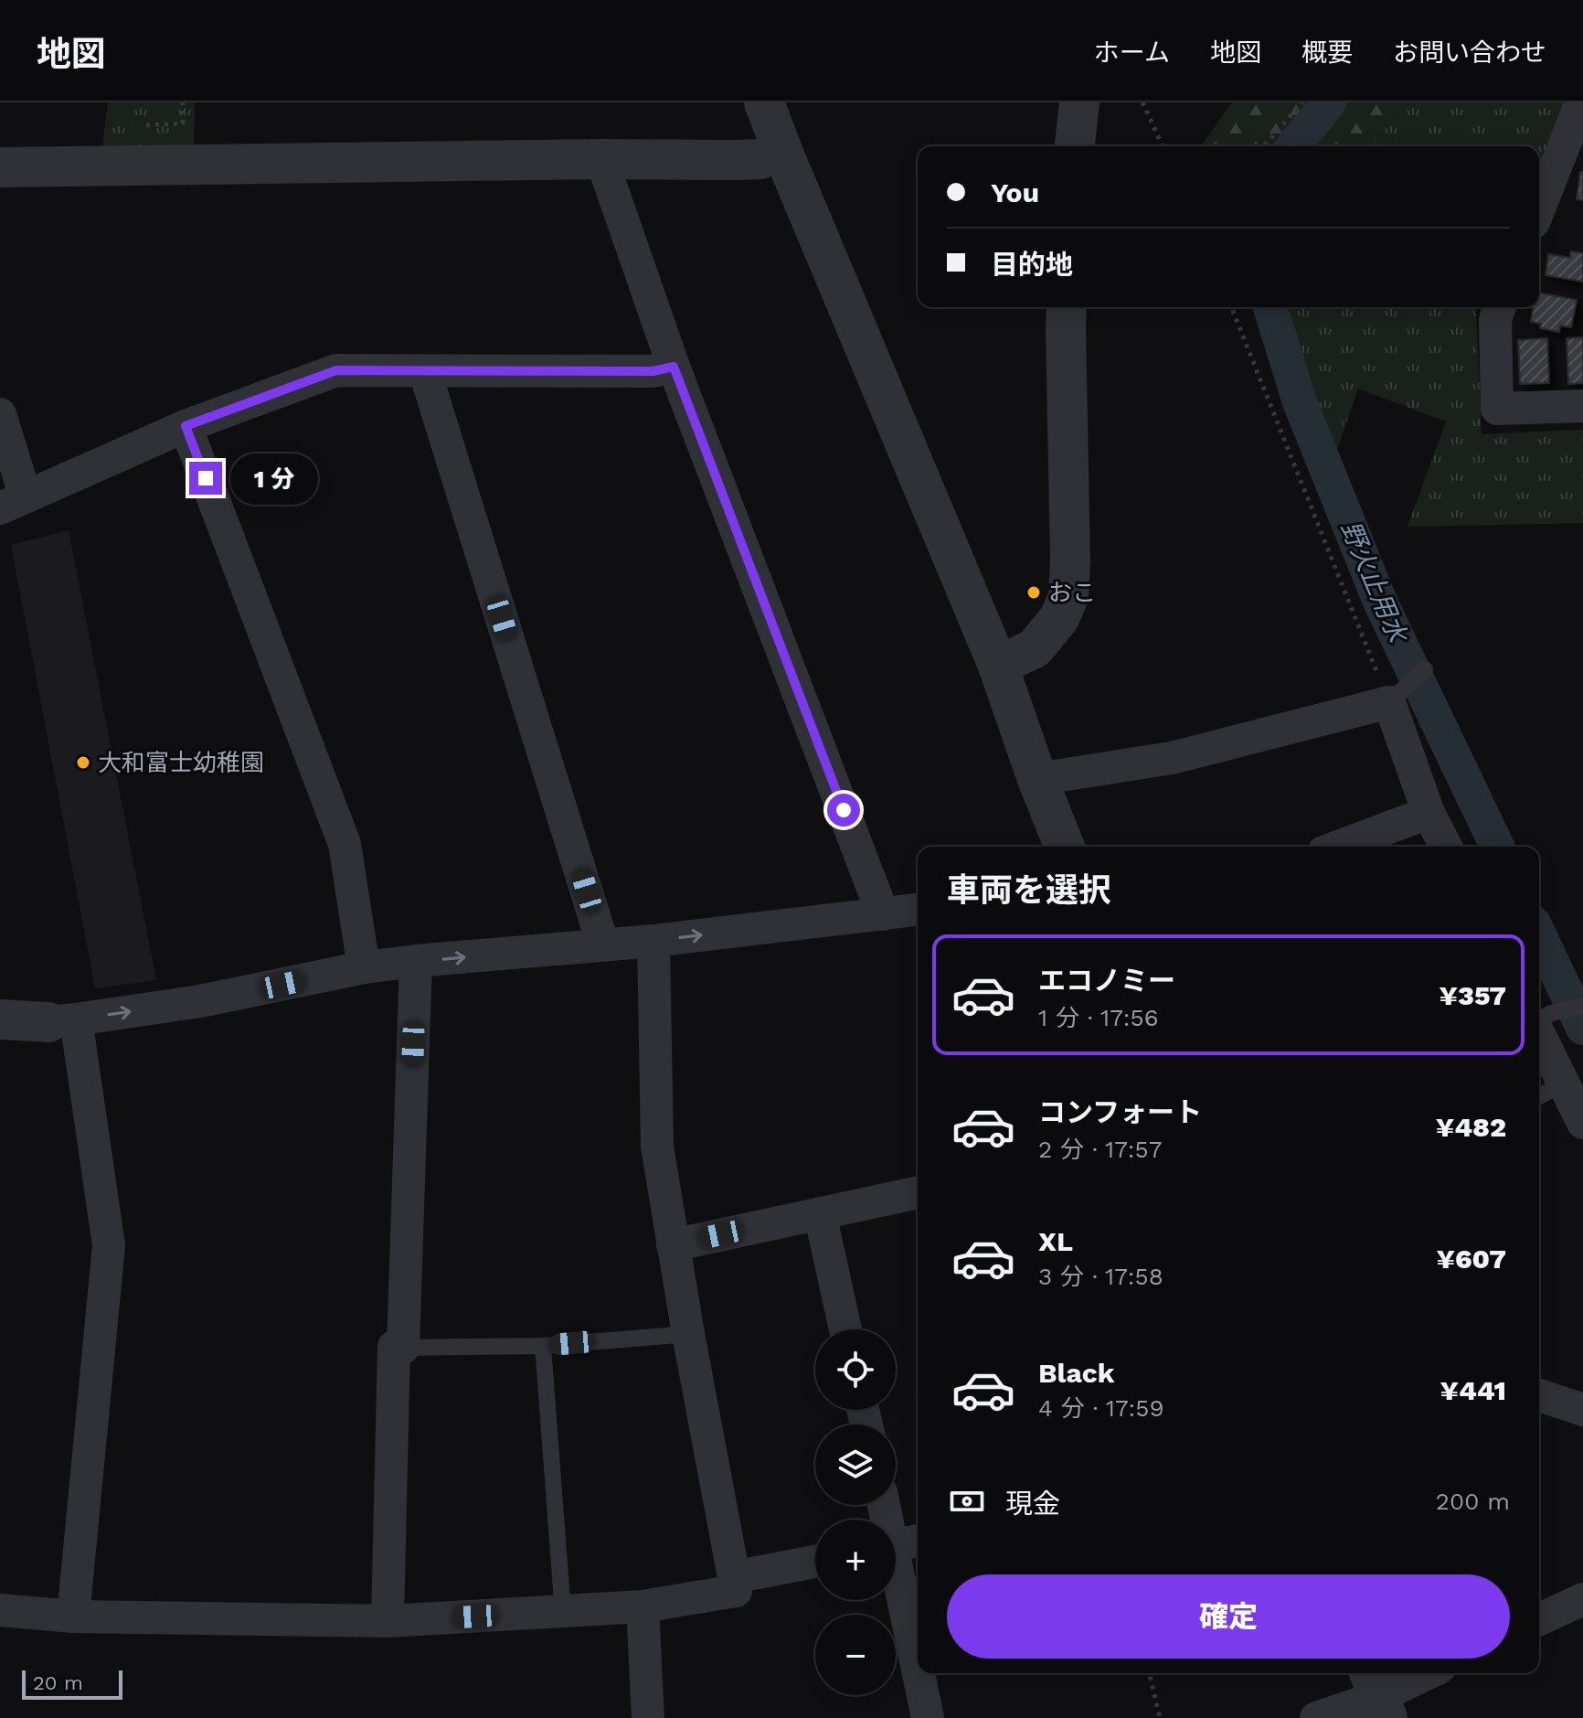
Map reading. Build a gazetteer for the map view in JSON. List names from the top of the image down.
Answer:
{
  "water": ["野火止用水"],
  "places": ["おこ", "大和富士幼稚園"],
  "scale_bar": "20 m",
  "page": {
    "header": "地図",
    "nav": [
      "ホーム",
      "地図",
      "概要",
      "お問い合わせ"
    ],
    "banner": ["You", "目的地"],
    "bubble": "1 分",
    "heading": "車両を選択",
    "list": [
      {
        "name": "エコノミー",
        "note": "1 分 · 17:56",
        "value": "¥357"
      },
      {
        "name": "コンフォート",
        "note": "2 分 · 17:57",
        "value": "¥482"
      },
      {
        "name": "XL",
        "note": "3 分 · 17:58",
        "value": "¥607"
      },
      {
        "name": "Black",
        "note": "4 分 · 17:59",
        "value": "¥441"
      }
    ],
    "map_buttons": ["+", "−"],
    "pay": ["現金", "200 m"],
    "buttons": "確定",
    "scale": "20 m"
  }
}
